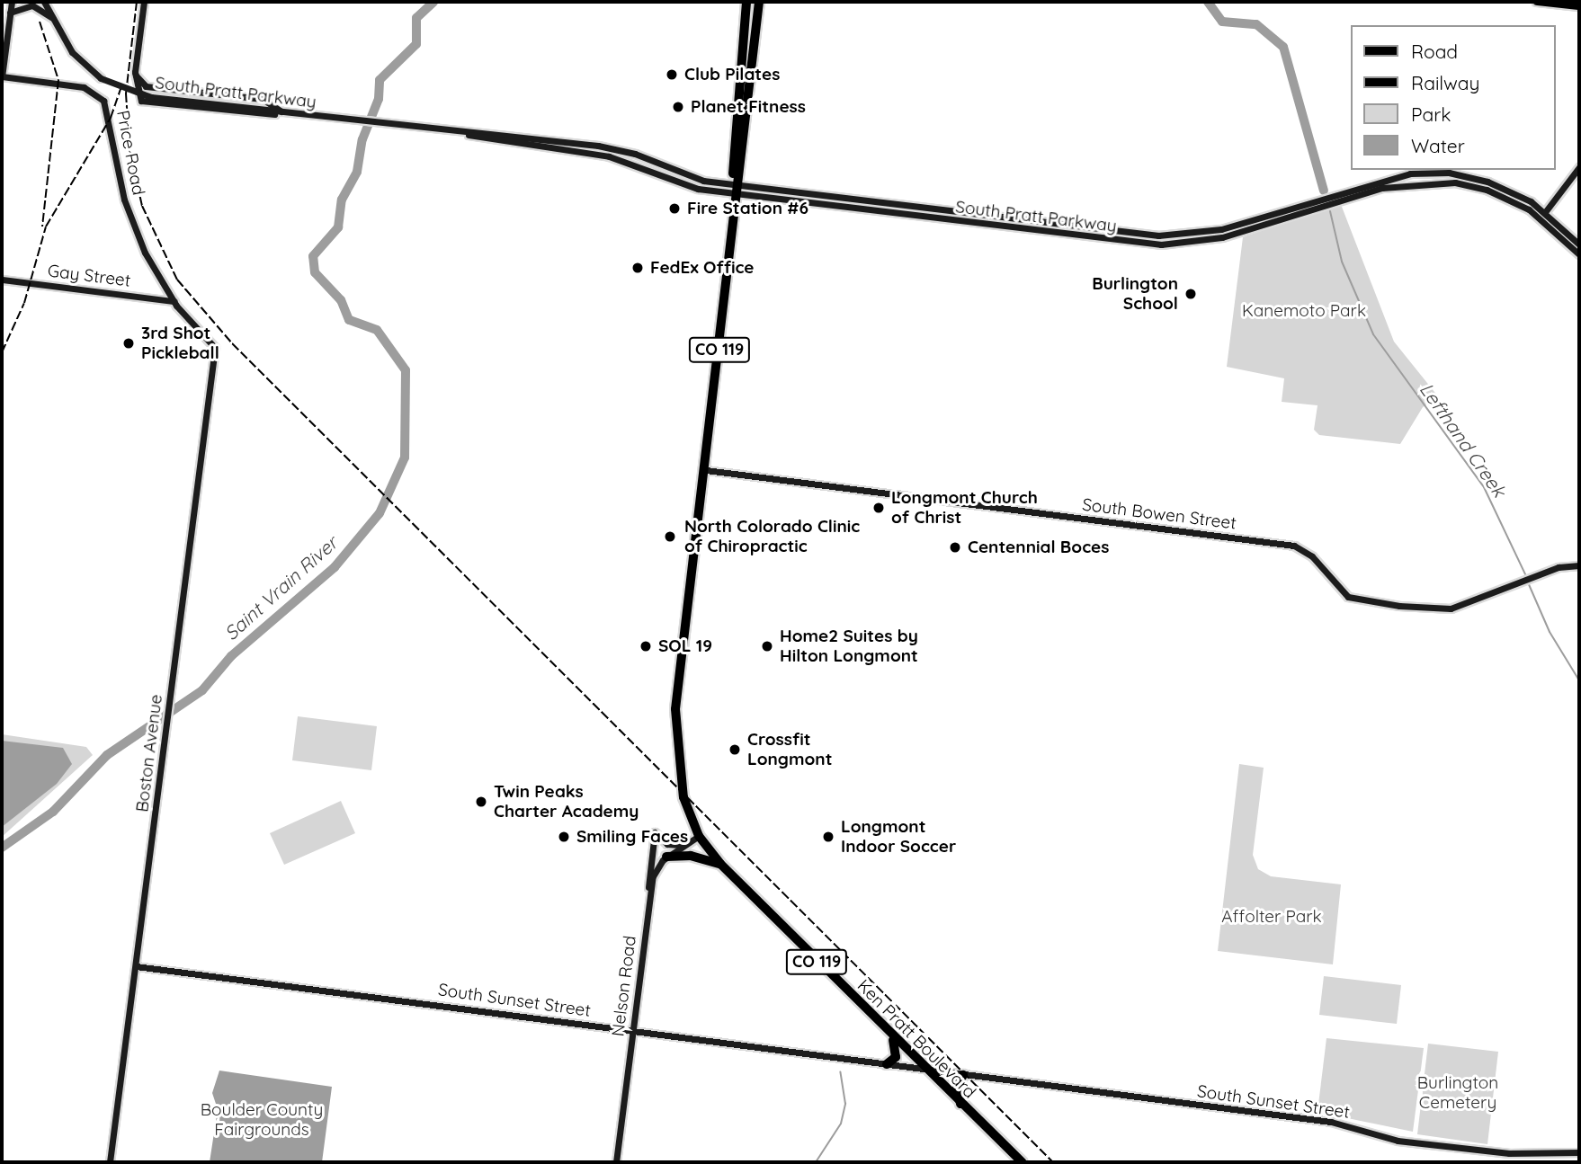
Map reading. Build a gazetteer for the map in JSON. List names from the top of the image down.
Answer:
{
  "streets": {
    "highway": ["CO 119", "Ken Pratt Boulevard"],
    "street": [
      "South Pratt Parkway",
      "Price Road",
      "Gay Street",
      "South Bowen Street",
      "Boston Avenue",
      "Nelson Road",
      "South Sunset Street"
    ]
  },
  "crossings": [
    ["South Pratt Parkway", "Ken Pratt Boulevard"],
    ["Price Road", "Gay Street"],
    ["Price Road", "Boston Avenue"],
    ["South Bowen Street", "Ken Pratt Boulevard"],
    ["Boston Avenue", "South Sunset Street"],
    ["Nelson Road", "South Sunset Street"],
    ["Nelson Road", "Ken Pratt Boulevard"],
    ["South Sunset Street", "Ken Pratt Boulevard"]
  ],
  "water": ["Lefthand Creek", "Saint Vrain River"],
  "parks": [
    "Kanemoto Park",
    "Affolter Park",
    "Burlington Cemetery",
    "Boulder County Fairgrounds"
  ],
  "places": [
    "Club Pilates",
    "Planet Fitness",
    "Fire Station #6",
    "FedEx Office",
    "Burlington School",
    "3rd Shot Pickleball",
    "Longmont Church of Christ",
    "North Colorado Clinic of Chiropractic",
    "Centennial Boces",
    "SOL 19",
    "Home2 Suites by Hilton Longmont",
    "Crossfit Longmont",
    "Twin Peaks Charter Academy",
    "Smiling Faces",
    "Longmont Indoor Soccer"
  ],
  "legend": [
    "Road",
    "Railway",
    "Park",
    "Water"
  ]
}
